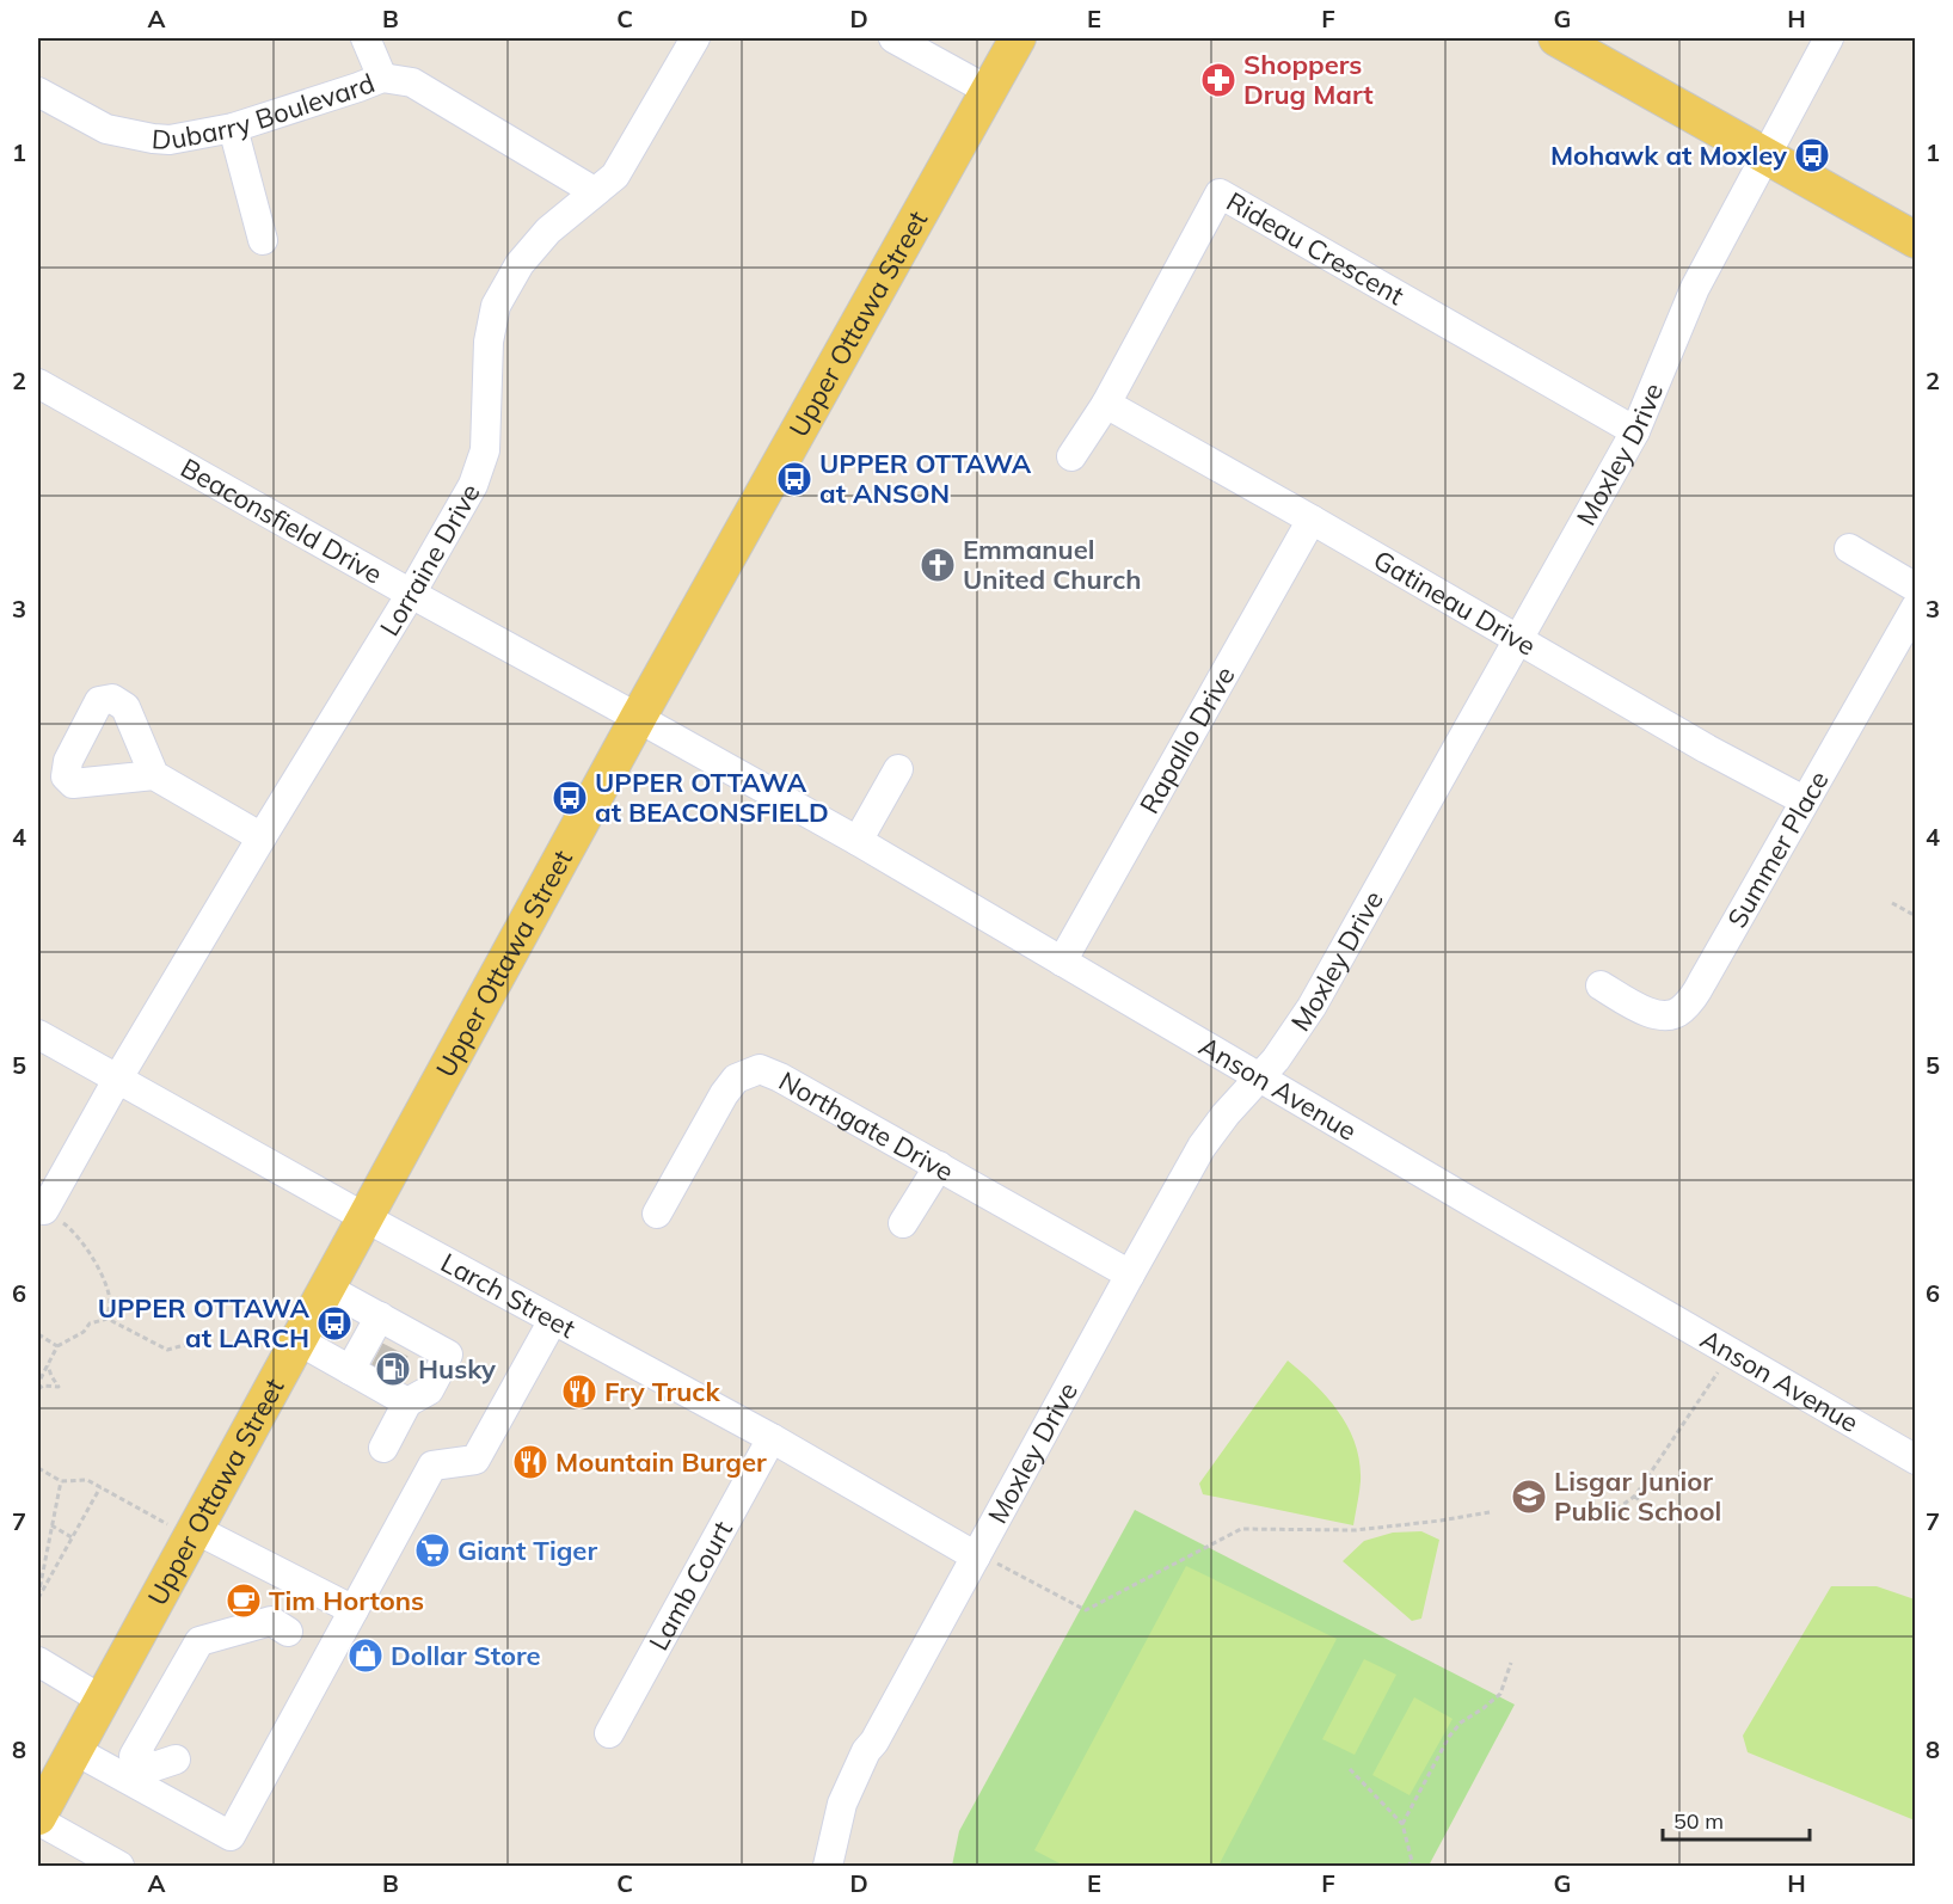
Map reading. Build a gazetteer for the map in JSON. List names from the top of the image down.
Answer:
{
  "streets": {
    "main road": ["Upper Ottawa Street"],
    "street": [
      "Dubarry Boulevard",
      "Rideau Crescent",
      "Moxley Drive",
      "Beaconsfield Drive",
      "Lorraine Drive",
      "Gatineau Drive",
      "Rapallo Drive",
      "Summer Place",
      "Anson Avenue",
      "Northgate Drive",
      "Larch Street",
      "Lamb Court"
    ]
  },
  "crossings": [
    ["Dubarry Boulevard", "Lorraine Drive"],
    ["Rideau Crescent", "Moxley Drive"],
    ["Rideau Crescent", "Gatineau Drive"],
    ["Upper Ottawa Street", "Beaconsfield Drive"],
    ["Upper Ottawa Street", "Anson Avenue"],
    ["Upper Ottawa Street", "Larch Street"],
    ["Moxley Drive", "Gatineau Drive"],
    ["Moxley Drive", "Anson Avenue"],
    ["Moxley Drive", "Northgate Drive"],
    ["Moxley Drive", "Larch Street"],
    ["Beaconsfield Drive", "Lorraine Drive"],
    ["Beaconsfield Drive", "Anson Avenue"],
    ["Lorraine Drive", "Larch Street"],
    ["Gatineau Drive", "Rapallo Drive"],
    ["Gatineau Drive", "Summer Place"],
    ["Rapallo Drive", "Anson Avenue"],
    ["Larch Street", "Lamb Court"]
  ],
  "places": {
    "pharmacy": ["Shoppers Drug Mart"],
    "bus stop": [
      "Mohawk at Moxley",
      "UPPER OTTAWA at ANSON",
      "UPPER OTTAWA at BEACONSFIELD",
      "UPPER OTTAWA at LARCH"
    ],
    "church": ["Emmanuel United Church"],
    "fuel station": ["Husky"],
    "restaurant": ["Fry Truck", "Mountain Burger"],
    "school or university": ["Lisgar Junior Public School"],
    "supermarket": ["Giant Tiger"],
    "cafe": ["Tim Hortons"],
    "shop": ["Dollar Store"]
  },
  "scale_bar": "50 m",
  "grid": {
    "columns": [
      "A",
      "B",
      "C",
      "D",
      "E",
      "F",
      "G",
      "H"
    ],
    "rows": [
      "1",
      "2",
      "3",
      "4",
      "5",
      "6",
      "7",
      "8"
    ]
  }
}
